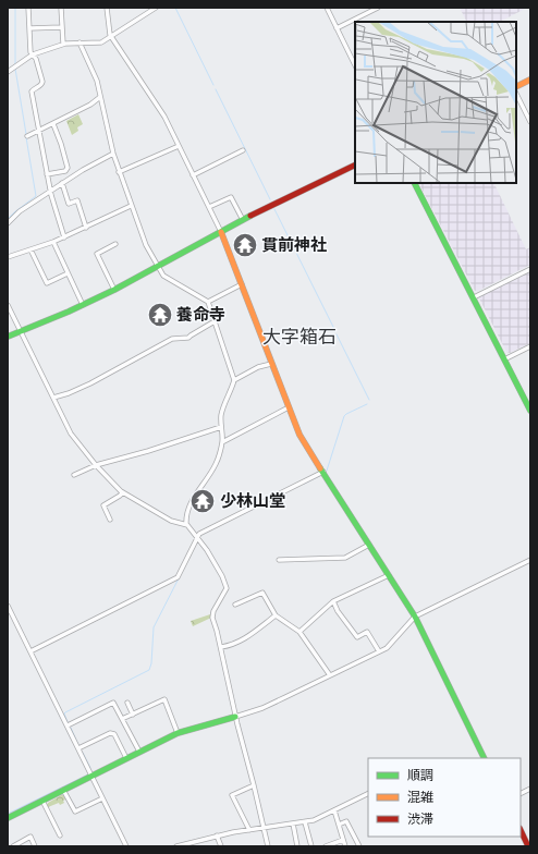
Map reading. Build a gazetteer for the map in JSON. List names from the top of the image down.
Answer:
{
  "districts": ["大字箱石"],
  "places": {
    "temple": ["貫前神社", "養命寺", "少林山堂"]
  },
  "legend": ["順調", "混雑", "渋滞"]
}
